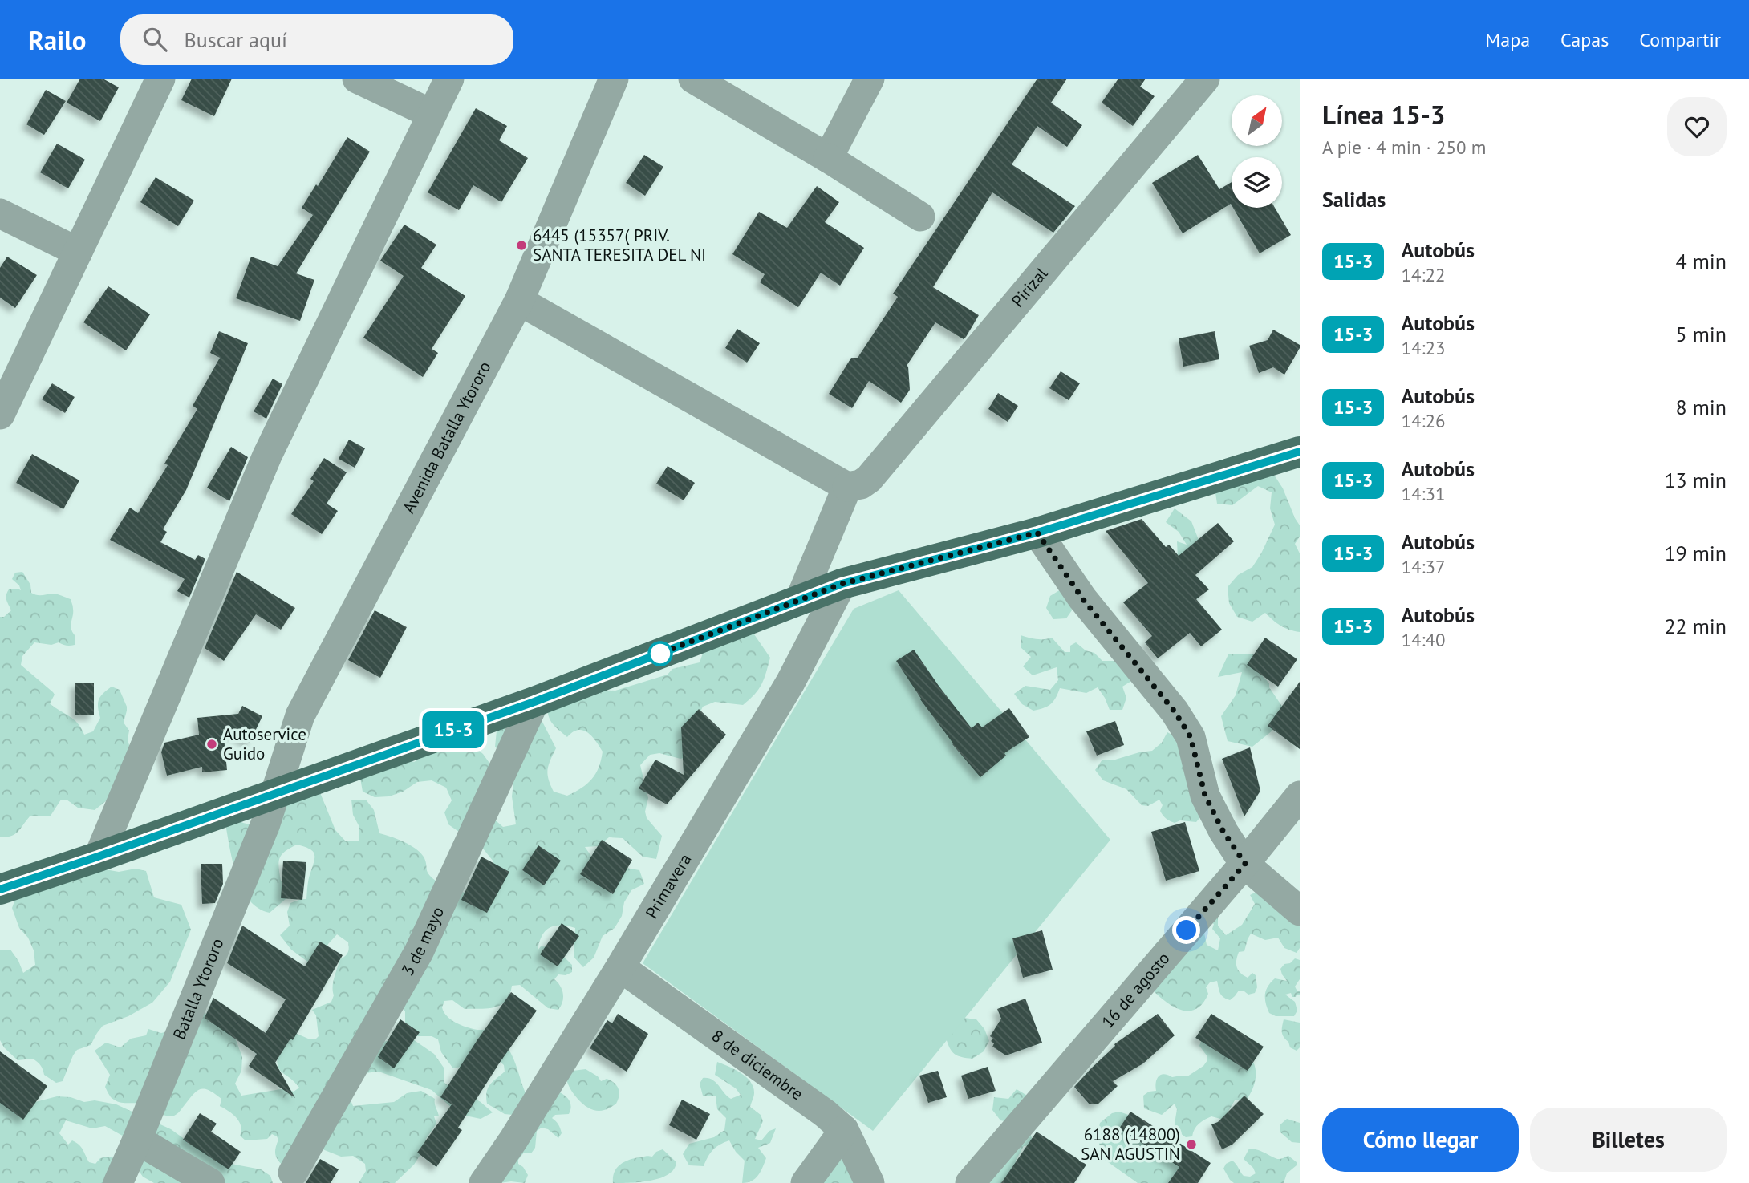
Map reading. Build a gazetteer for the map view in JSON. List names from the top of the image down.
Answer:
{
  "streets": {
    "street": [
      "Pirizal",
      "Avenida Batalla Ytororo",
      "Primavera",
      "3 de mayo",
      "Batalla Ytororo",
      "16 de agosto",
      "8 de diciembre"
    ]
  },
  "crossings": [
    ["Avenida Batalla Ytororo", "Batalla Ytororo"],
    ["Primavera", "8 de diciembre"]
  ],
  "places": ["6445 (15357( PRIV. SANTA TERESITA DEL NI", "Autoservice Guido", "6188 (14800) SAN AGUSTIN"],
  "lines": ["bus line 15-3"],
  "north": "top right",
  "page": {
    "header": "Railo",
    "search": "Buscar aquí",
    "nav": ["Mapa", "Capas", "Compartir"],
    "on_map": "15-3",
    "heading": [
      ["Línea 15-3", "A pie · 4 min · 250 m"],
      "Salidas"
    ],
    "list": [
      {
        "mark": "15-3",
        "name": "Autobús",
        "note": "14:22",
        "value": "4 min"
      },
      {
        "mark": "15-3",
        "name": "Autobús",
        "note": "14:23",
        "value": "5 min"
      },
      {
        "mark": "15-3",
        "name": "Autobús",
        "note": "14:26",
        "value": "8 min"
      },
      {
        "mark": "15-3",
        "name": "Autobús",
        "note": "14:31",
        "value": "13 min"
      },
      {
        "mark": "15-3",
        "name": "Autobús",
        "note": "14:37",
        "value": "19 min"
      },
      {
        "mark": "15-3",
        "name": "Autobús",
        "note": "14:40",
        "value": "22 min"
      }
    ],
    "buttons": ["Cómo llegar", "Billetes"]
  }
}
